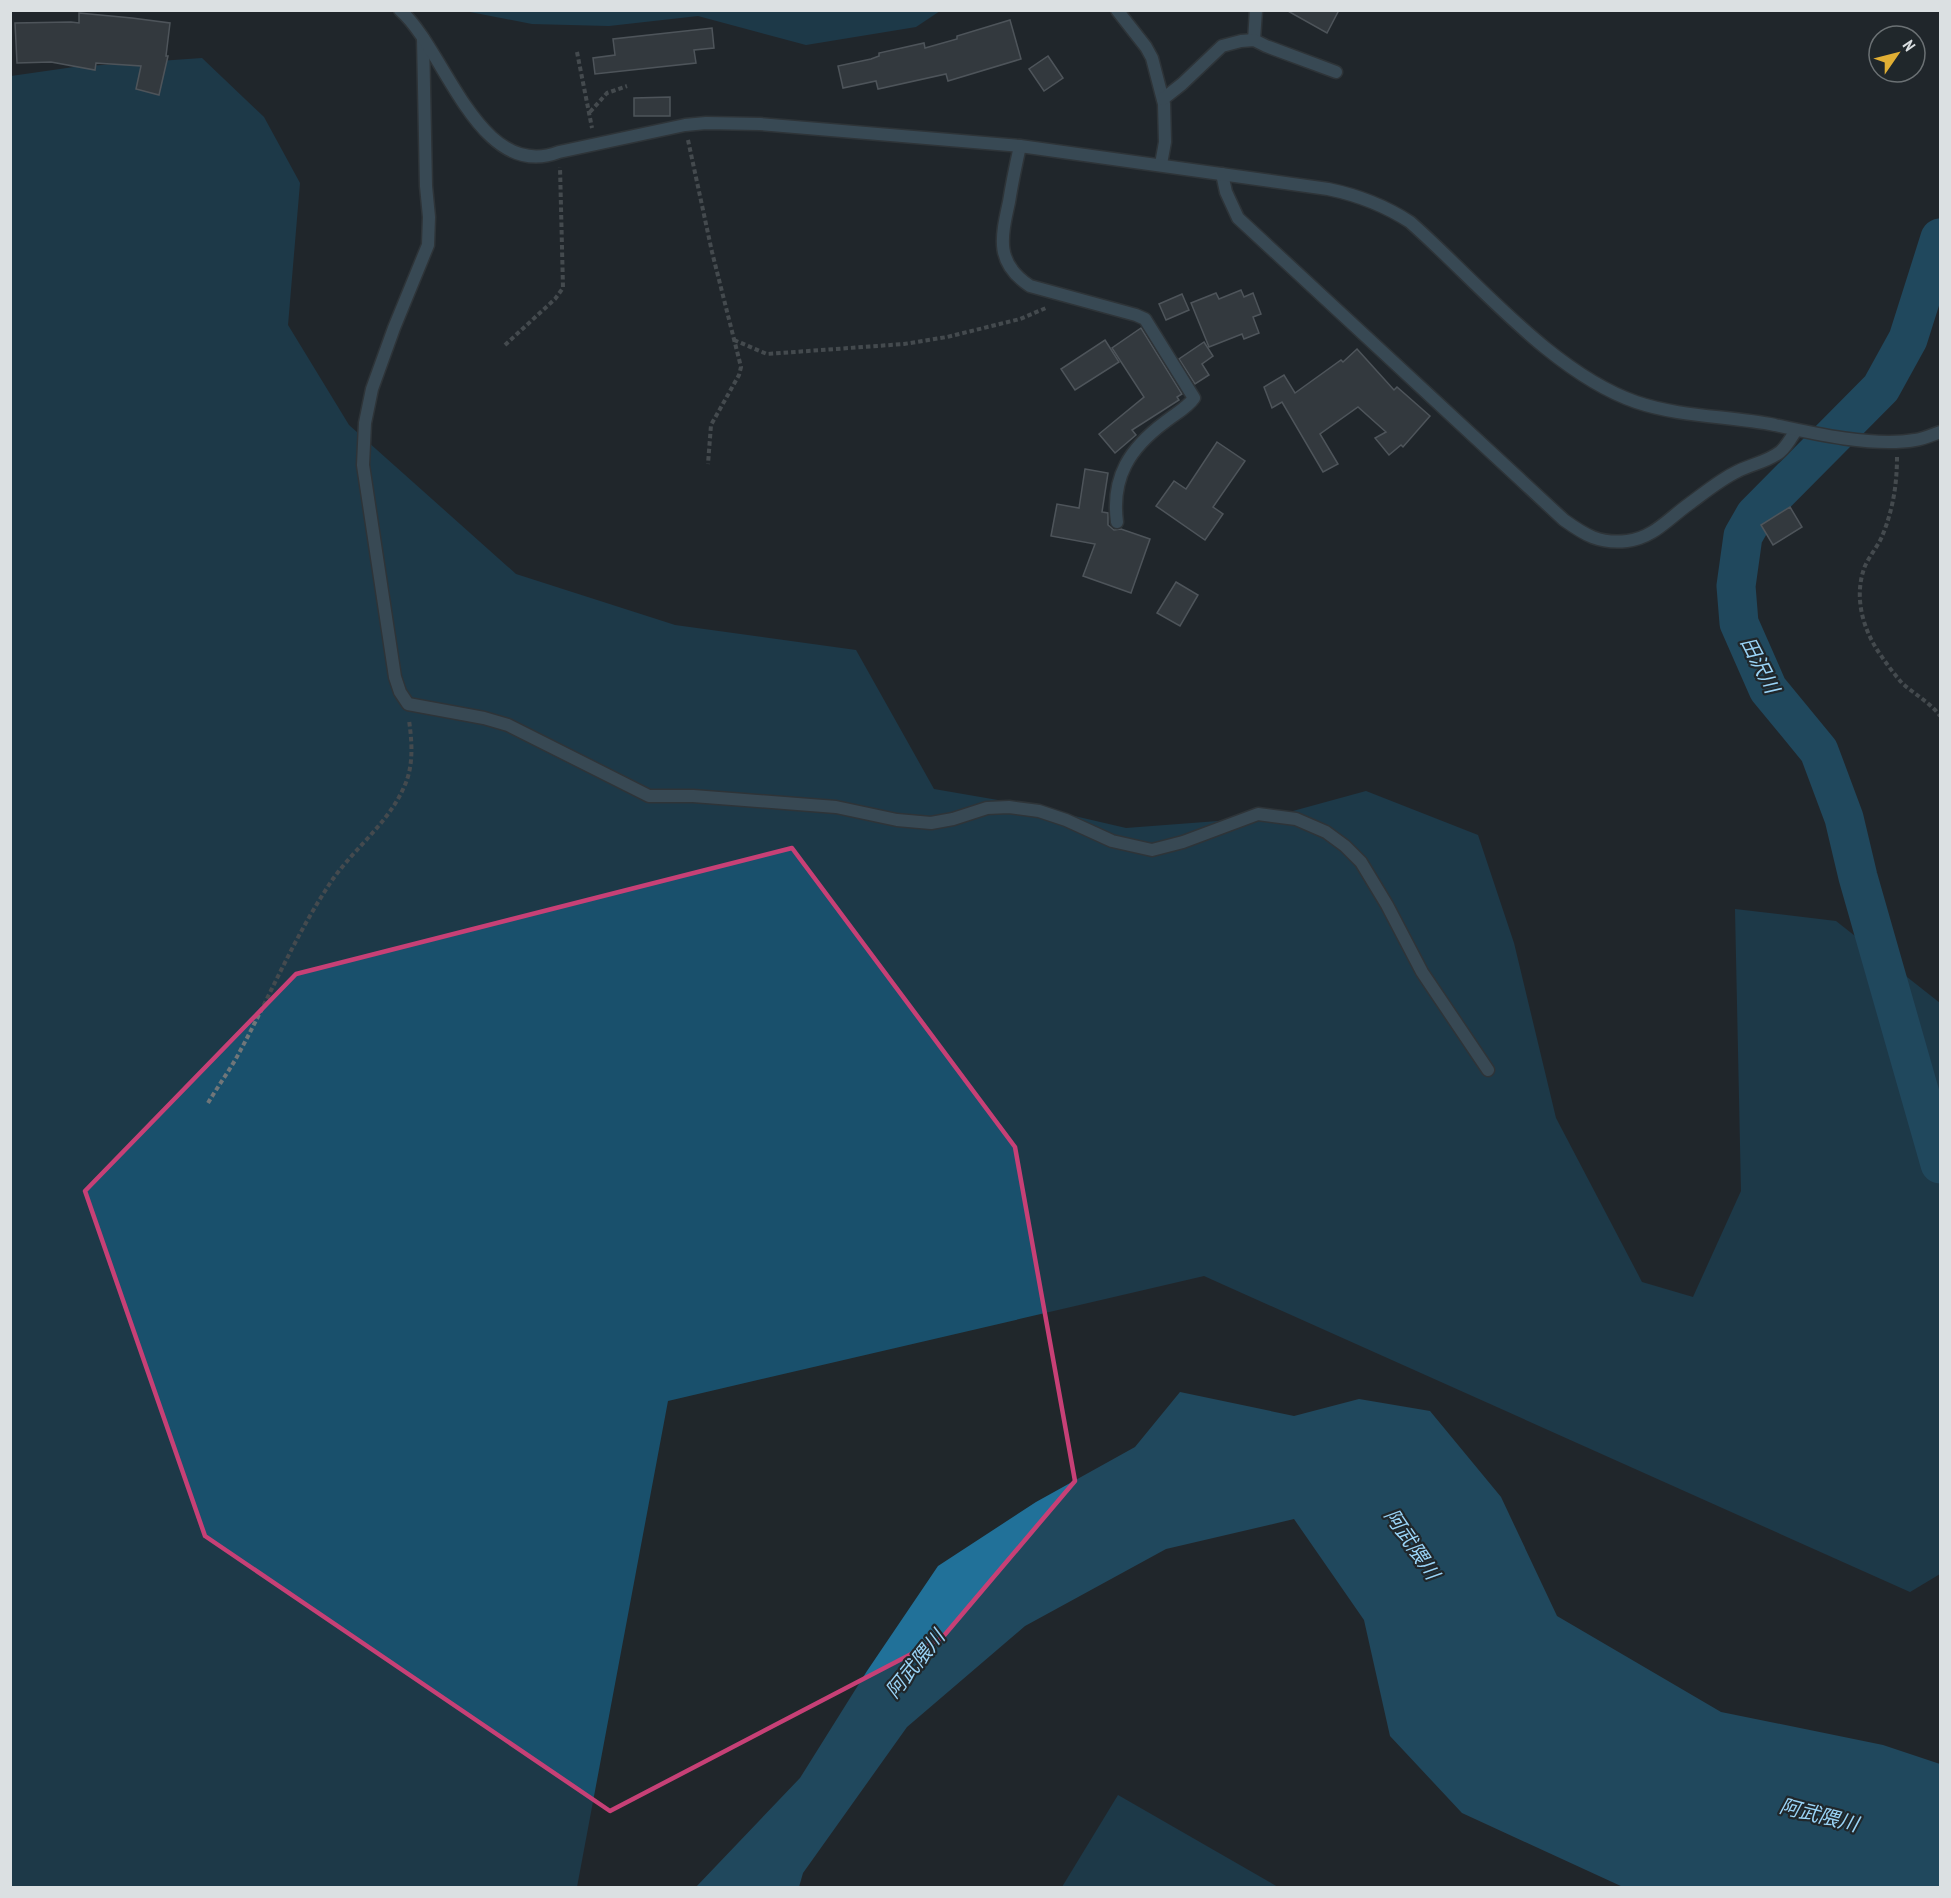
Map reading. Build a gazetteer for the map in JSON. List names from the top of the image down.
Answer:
{
  "water": ["田沢川", "阿武隈川"],
  "north": "top right"
}
